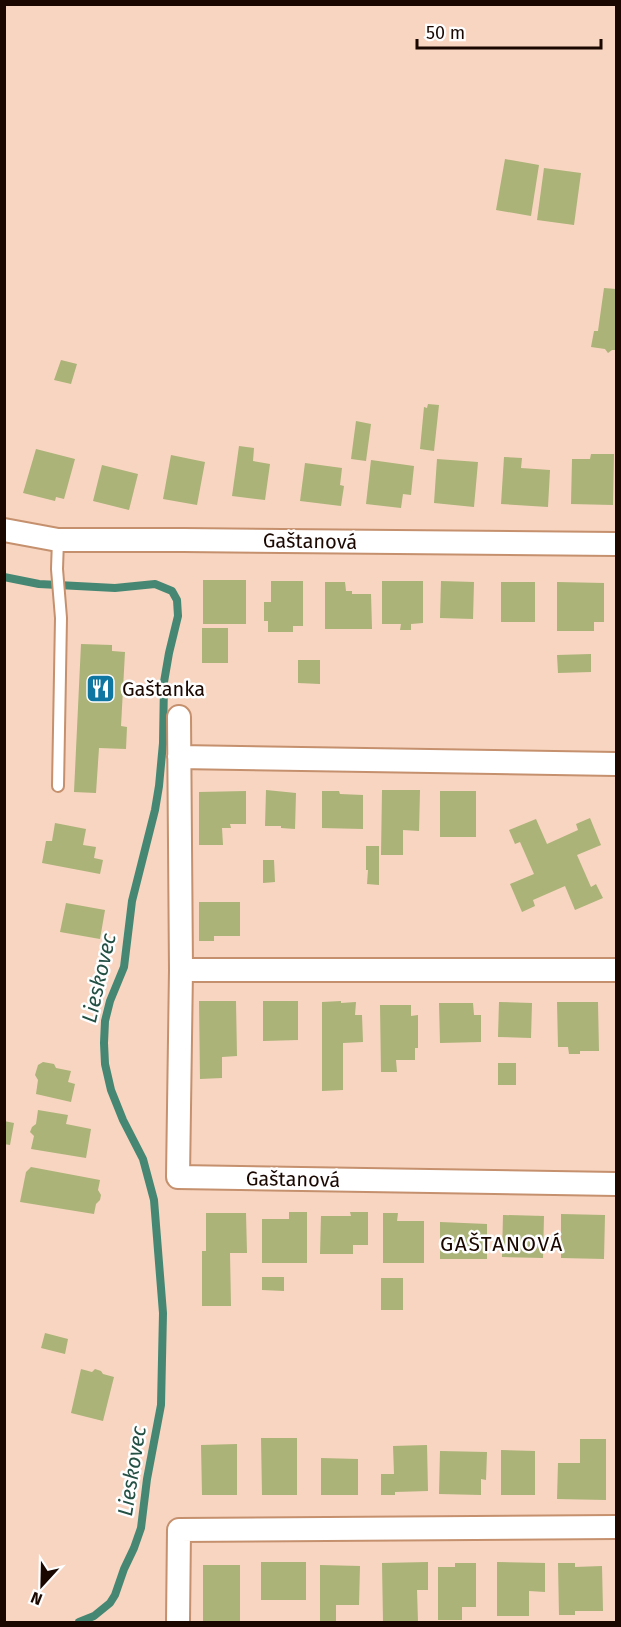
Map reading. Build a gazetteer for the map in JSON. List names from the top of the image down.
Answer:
{
  "streets": {
    "street": ["Gaštanová"]
  },
  "districts": ["GAŠTANOVÁ"],
  "water": ["Lieskovec"],
  "places": {
    "restaurant": ["Gaštanka"]
  },
  "scale_bar": "50 m",
  "north": "bottom"
}
